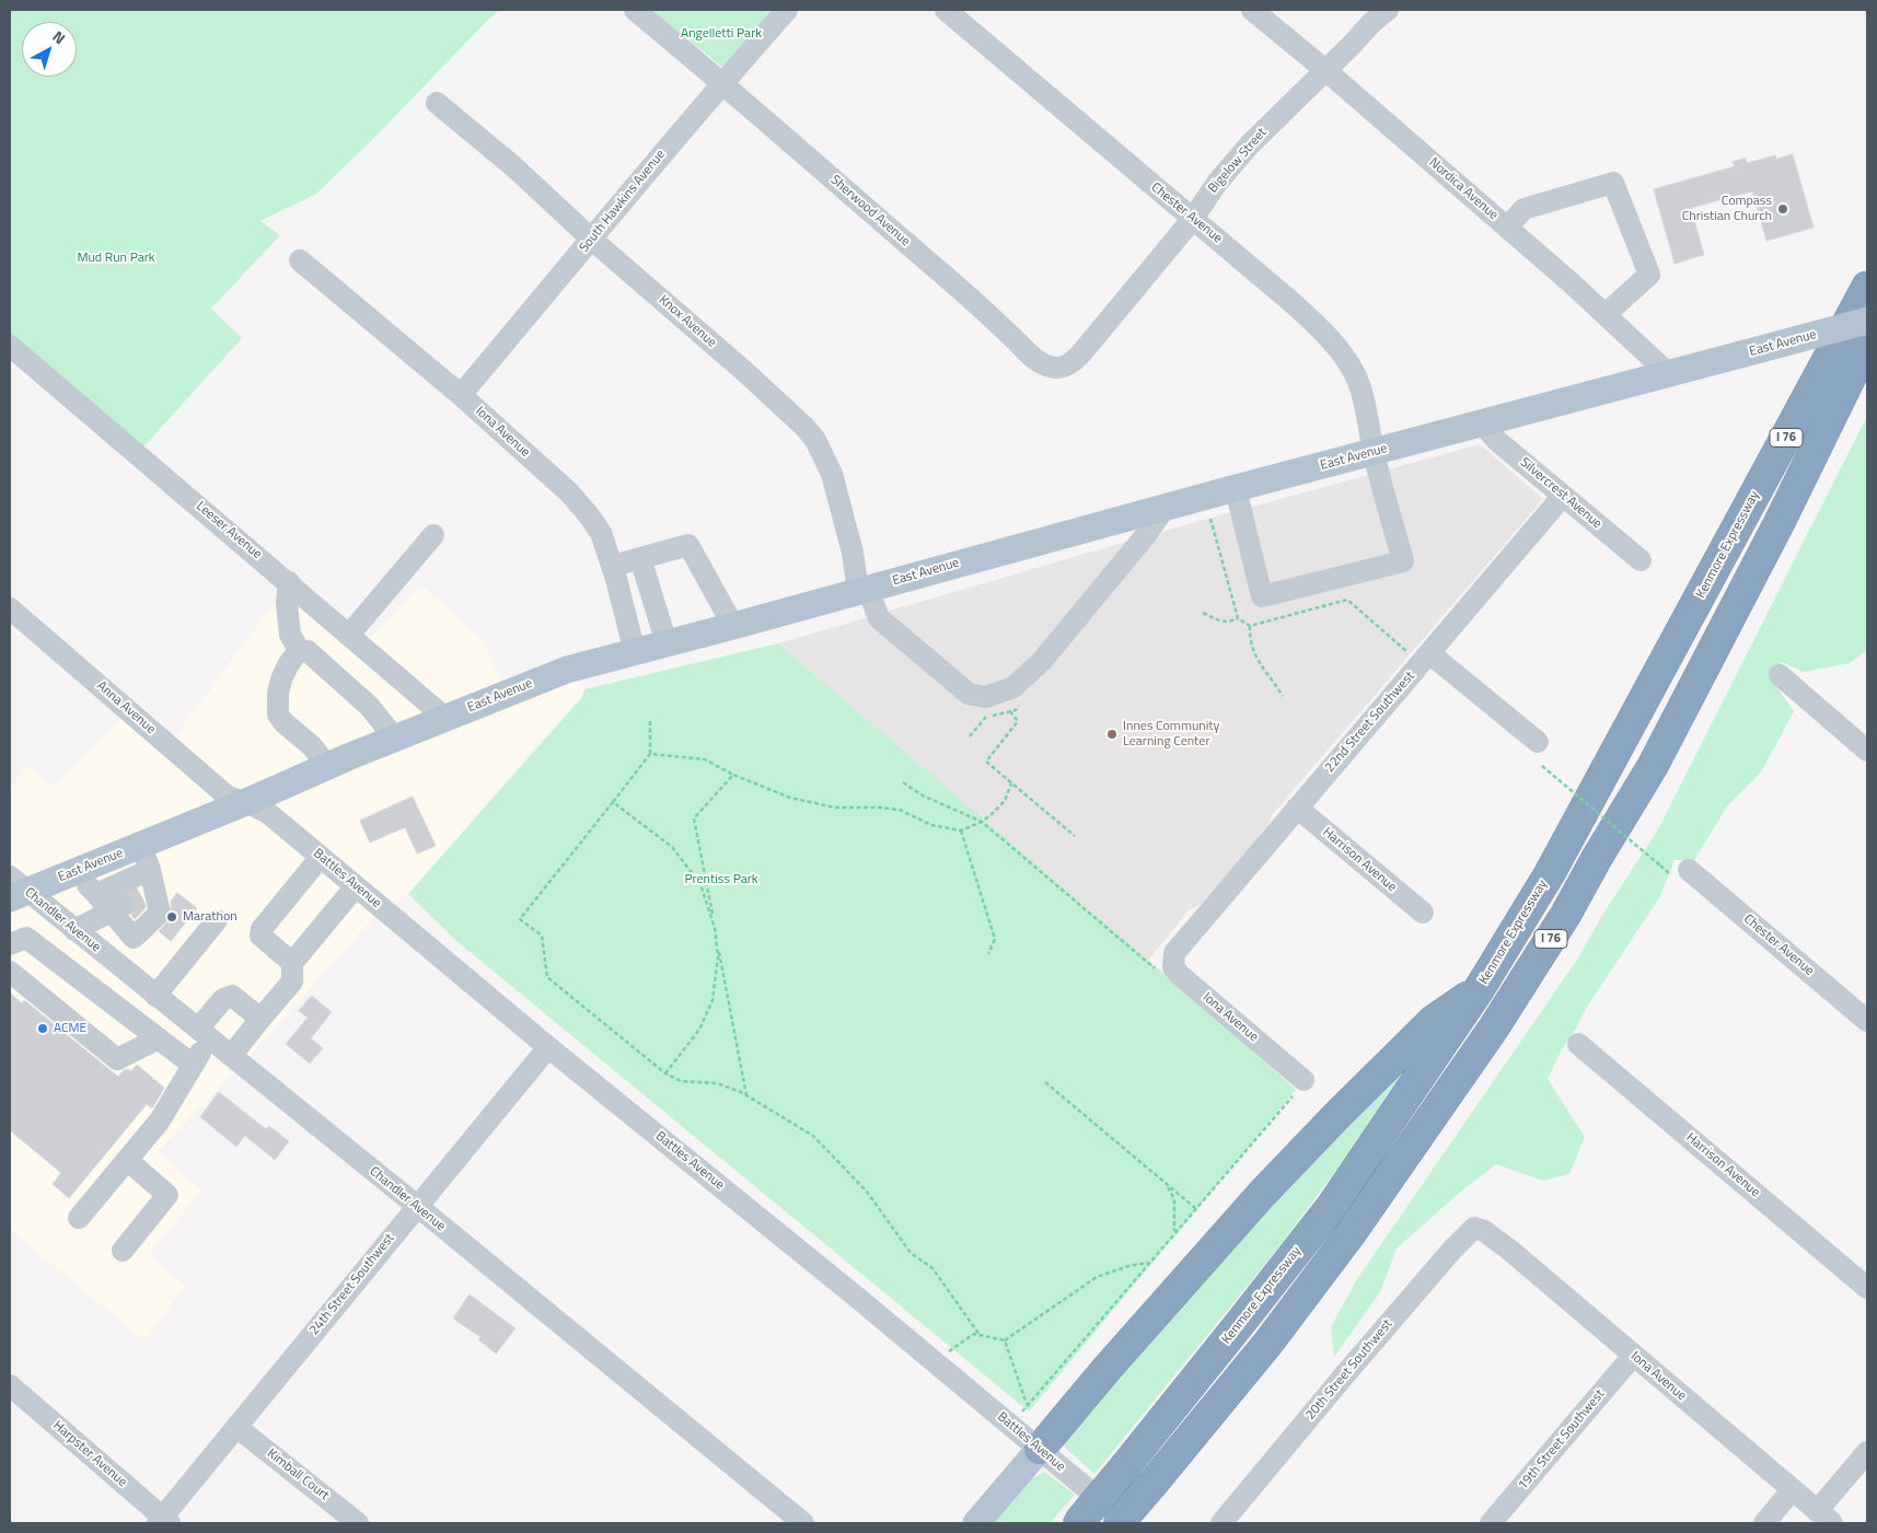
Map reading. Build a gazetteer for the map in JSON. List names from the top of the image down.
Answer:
{
  "streets": {
    "highway": ["I 76", "Kenmore Expressway"],
    "main road": ["East Avenue"],
    "street": [
      "Bigelow Street",
      "Nordica Avenue",
      "South Hawkins Avenue",
      "Sherwood Avenue",
      "Chester Avenue",
      "Knox Avenue",
      "Iona Avenue",
      "Silvercrest Avenue",
      "Leeser Avenue",
      "Anna Avenue",
      "22nd Street Southwest",
      "Harrison Avenue",
      "Battles Avenue",
      "Chandler Avenue",
      "24th Street Southwest",
      "20th Street Southwest",
      "19th Street Southwest",
      "Harpster Avenue",
      "Kimball Court"
    ]
  },
  "crossings": [
    ["Bigelow Street", "Nordica Avenue"],
    ["Bigelow Street", "Sherwood Avenue"],
    ["Bigelow Street", "Chester Avenue"],
    ["Nordica Avenue", "East Avenue"],
    ["South Hawkins Avenue", "Sherwood Avenue"],
    ["South Hawkins Avenue", "Knox Avenue"],
    ["South Hawkins Avenue", "Iona Avenue"],
    ["Chester Avenue", "East Avenue"],
    ["Knox Avenue", "East Avenue"],
    ["East Avenue", "Iona Avenue"],
    ["East Avenue", "Silvercrest Avenue"],
    ["East Avenue", "Leeser Avenue"],
    ["East Avenue", "Anna Avenue"],
    ["East Avenue", "Battles Avenue"],
    ["East Avenue", "Chandler Avenue"],
    ["Iona Avenue", "22nd Street Southwest"],
    ["Iona Avenue", "20th Street Southwest"],
    ["Iona Avenue", "19th Street Southwest"],
    ["Silvercrest Avenue", "22nd Street Southwest"],
    ["Anna Avenue", "Battles Avenue"],
    ["22nd Street Southwest", "Harrison Avenue"],
    ["Battles Avenue", "24th Street Southwest"],
    ["Chandler Avenue", "24th Street Southwest"],
    ["24th Street Southwest", "Harpster Avenue"],
    ["24th Street Southwest", "Kimball Court"]
  ],
  "parks": ["Angelletti Park", "Mud Run Park", "Prentiss Park"],
  "places": [
    "Compass Christian Church",
    "Innes Community Learning Center",
    "Marathon",
    "ACME"
  ],
  "north": "top right"
}
